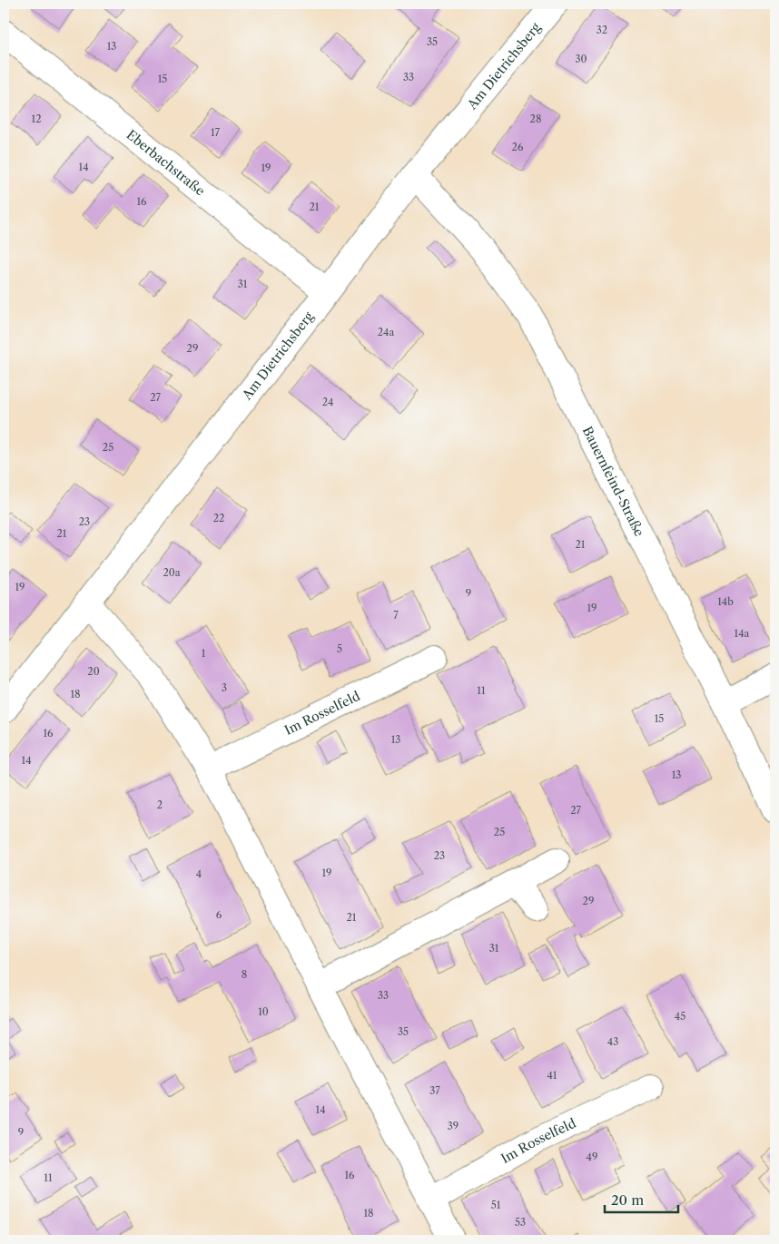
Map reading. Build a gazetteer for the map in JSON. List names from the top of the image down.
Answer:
{
  "streets": {
    "street": [
      "Am Dietrichsberg",
      "Eberbachstraße",
      "Bauernfeind-Straße",
      "Im Rosselfeld"
    ]
  },
  "crossings": [
    ["Am Dietrichsberg", "Eberbachstraße"],
    ["Am Dietrichsberg", "Bauernfeind-Straße"]
  ],
  "house_numbers": [
    "32",
    "35",
    "13",
    "30",
    "33",
    "15",
    "12",
    "28",
    "17",
    "26",
    "14",
    "19",
    "16",
    "21",
    "31",
    "24a",
    "29",
    "27",
    "24",
    "25",
    "22",
    "23",
    "21",
    "21",
    "20a",
    "19",
    "9",
    "14b",
    "19",
    "7",
    "14a",
    "5",
    "1",
    "20",
    "3",
    "11",
    "18",
    "15",
    "16",
    "13",
    "14",
    "13",
    "2",
    "27",
    "25",
    "23",
    "19",
    "4",
    "29",
    "6",
    "21",
    "31",
    "8",
    "33",
    "10",
    "45",
    "35",
    "43",
    "41",
    "37",
    "14",
    "39",
    "9",
    "49",
    "16",
    "11",
    "51",
    "18",
    "53"
  ],
  "scale_bar": "20 m"
}
